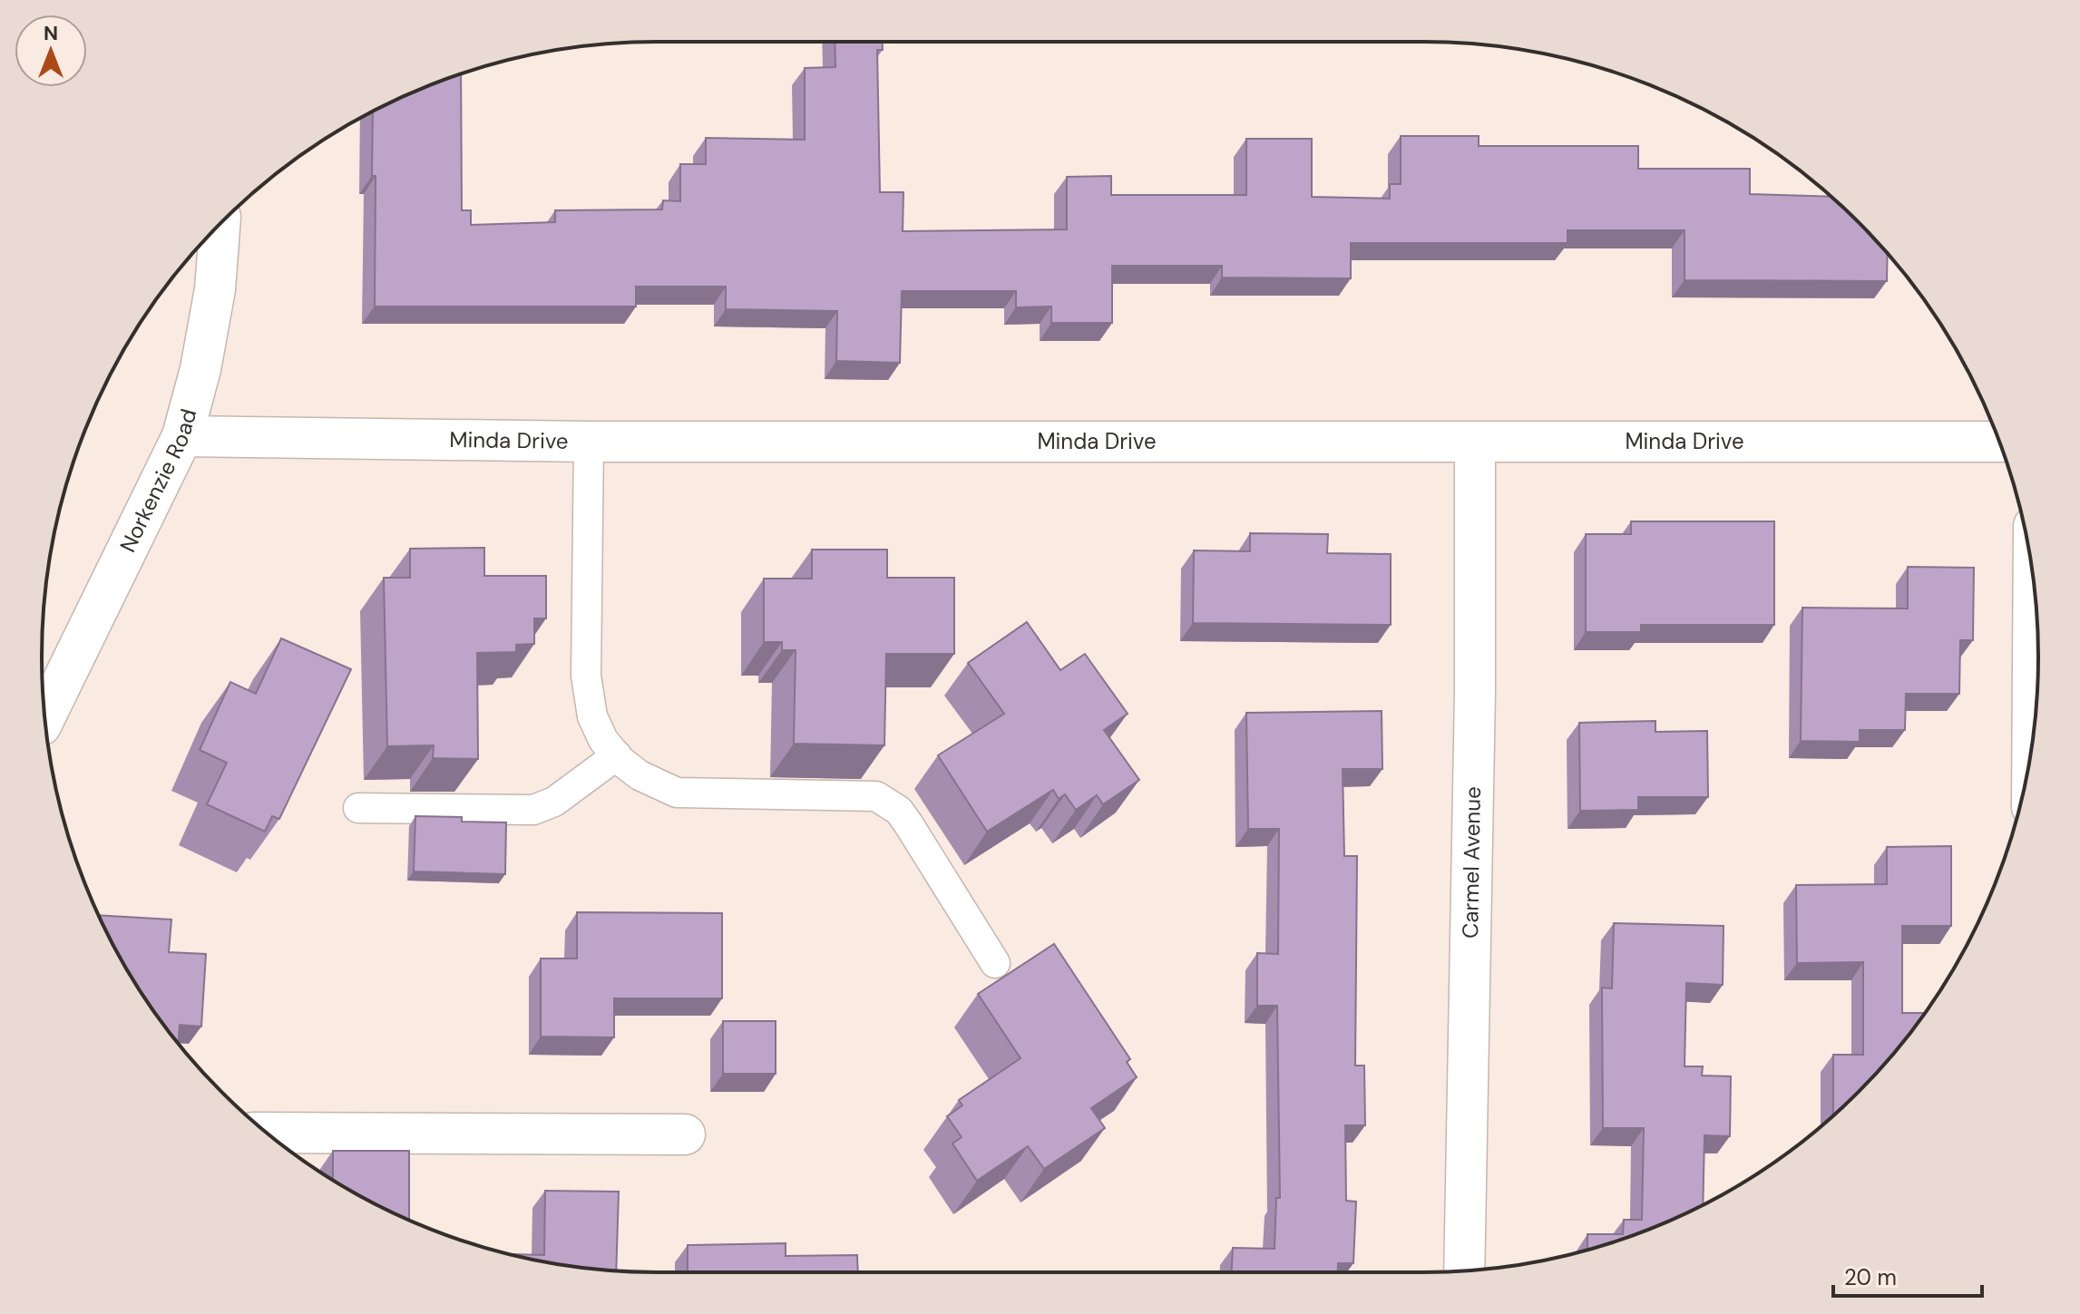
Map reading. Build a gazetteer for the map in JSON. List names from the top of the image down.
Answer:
{
  "streets": {
    "street": ["Minda Drive", "Norkenzie Road", "Carmel Avenue"]
  },
  "crossings": [
    ["Minda Drive", "Norkenzie Road"],
    ["Minda Drive", "Carmel Avenue"]
  ],
  "scale_bar": "20 m",
  "north": "top"
}
